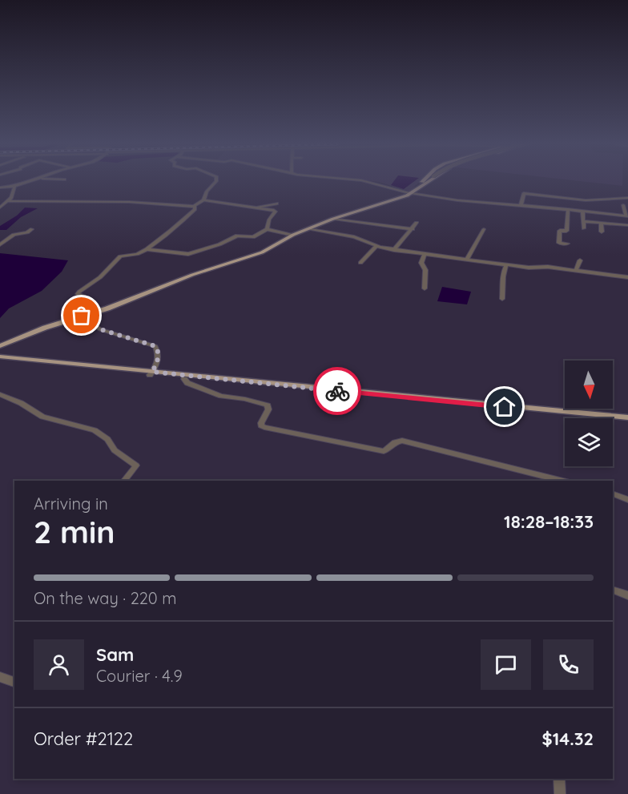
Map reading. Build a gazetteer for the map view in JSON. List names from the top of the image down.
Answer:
{
  "north": "bottom",
  "page": {
    "heading": ["2 min", "Arriving in", "18:28–18:33"],
    "panel": [
      "Sam",
      "Courier · 4.9",
      "Order #2122",
      "$14.32"
    ],
    "bar": "On the way · 220 m"
  }
}
